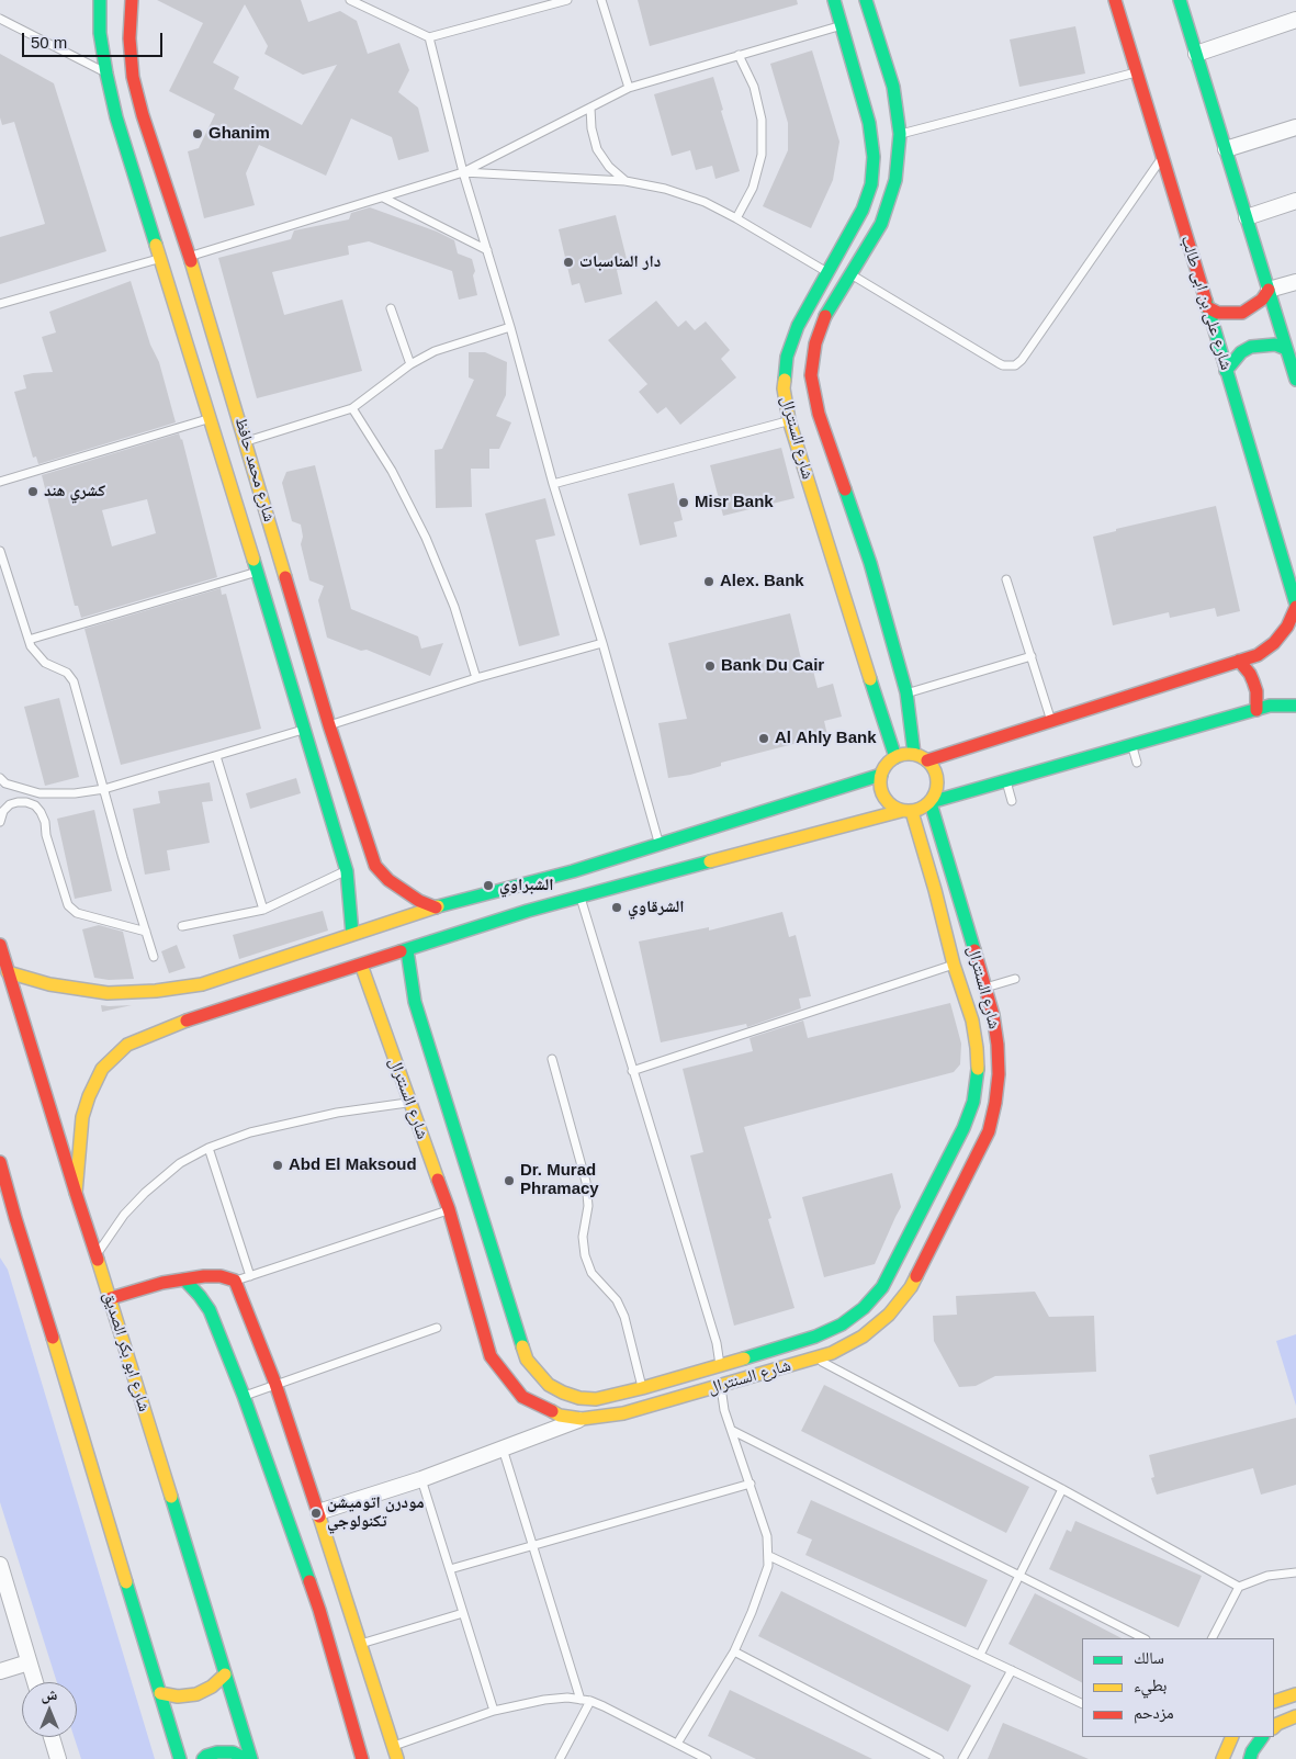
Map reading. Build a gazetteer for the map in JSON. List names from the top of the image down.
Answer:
{
  "streets": {
    "street": [
      "شارع على بن ابى طالب",
      "شارع السنترال",
      "شارع محمد حافظ",
      "شارع ابو بكر الصديق"
    ]
  },
  "places": [
    "Ghanim",
    "دار المناسبات",
    "كشري هند",
    "Misr Bank",
    "Alex. Bank",
    "Bank Du Cair",
    "Al Ahly Bank",
    "الشبراوي",
    "الشرقاوي",
    "Abd El Maksoud",
    "Dr. Murad Phramacy",
    "مودرن اتوميشن تكنولوجي"
  ],
  "legend": ["سالك", "بطيء", "مزدحم"],
  "scale_bar": "50 m",
  "north": "top"
}
